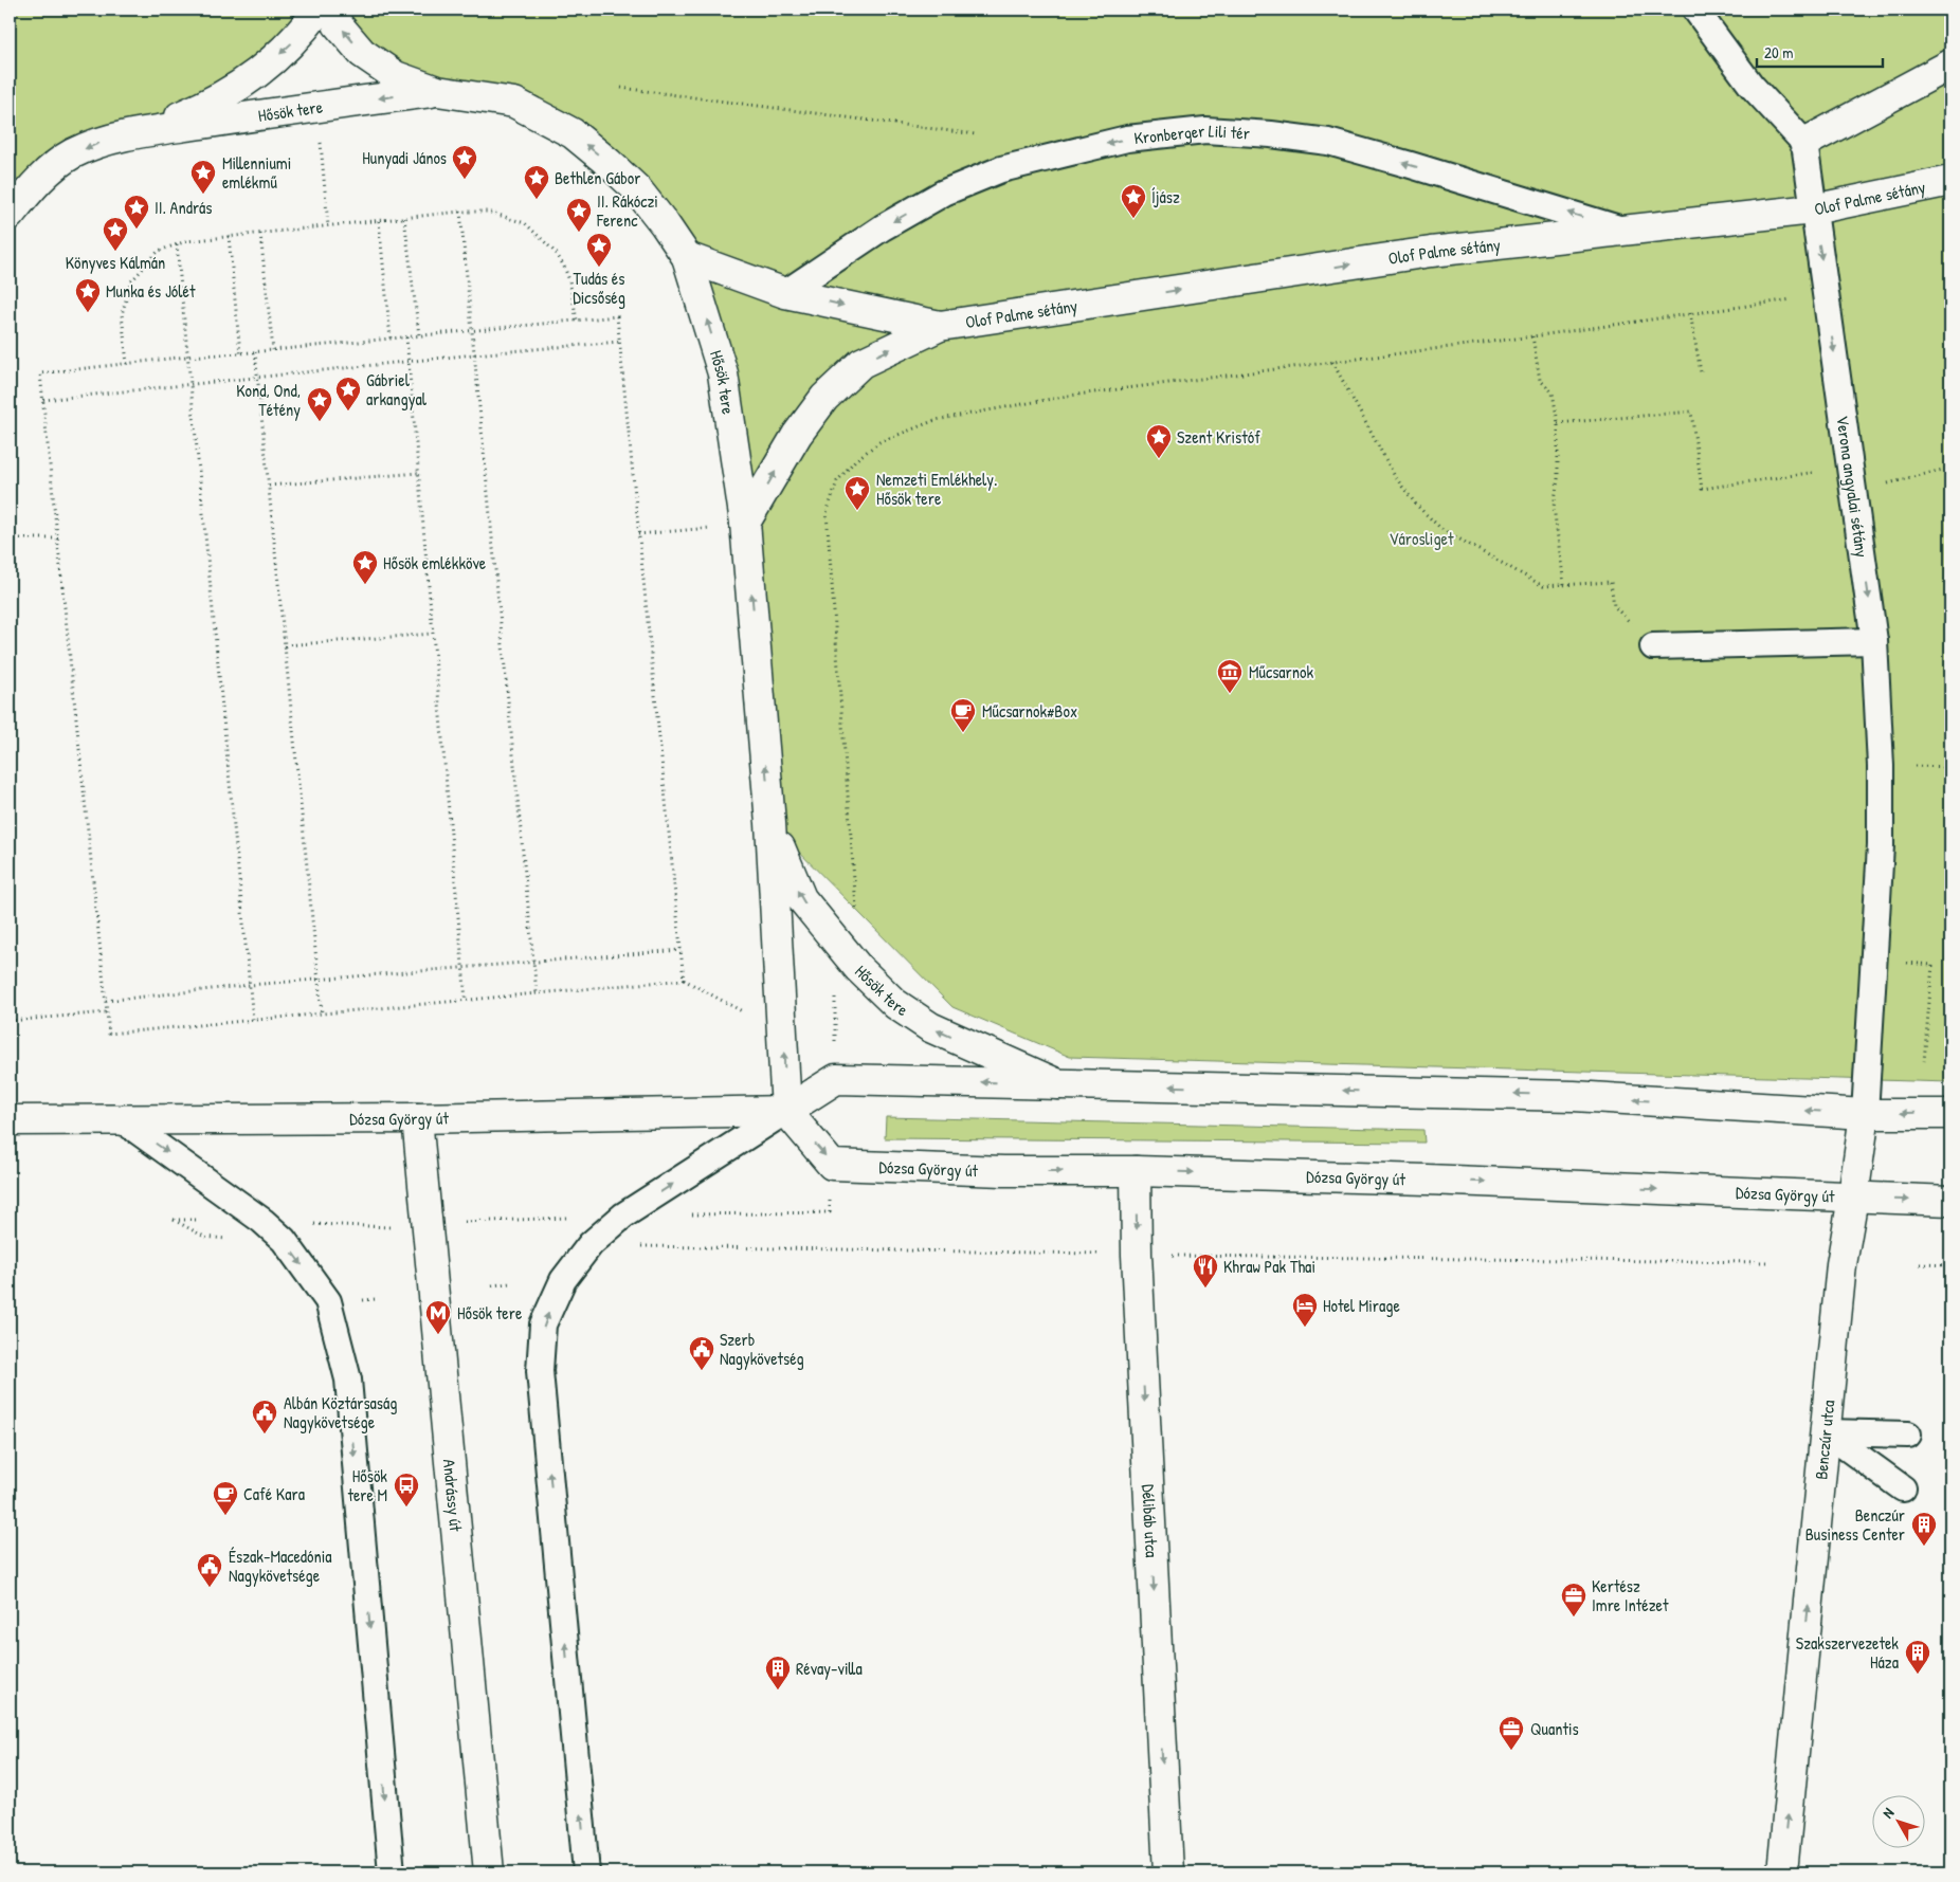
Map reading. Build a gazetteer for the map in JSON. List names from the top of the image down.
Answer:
{
  "streets": {
    "street": [
      "Hősök tere",
      "Olof Palme sétány",
      "Dózsa György út",
      "Benczúr utca",
      "Andrássy út",
      "Délibáb utca"
    ],
    "lane": ["Kronberger Lili tér", "Verona angyalai sétány"]
  },
  "crossings": [
    ["Hősök tere", "Olof Palme sétány"],
    ["Hősök tere", "Dózsa György út"],
    ["Kronberger Lili tér", "Olof Palme sétány"],
    ["Olof Palme sétány", "Verona angyalai sétány"],
    ["Verona angyalai sétány", "Benczúr utca"],
    ["Dózsa György út", "Benczúr utca"],
    ["Dózsa György út", "Andrássy út"],
    ["Dózsa György út", "Délibáb utca"]
  ],
  "one_way": [
    "Kronberger Lili tér",
    "Olof Palme sétány",
    "Verona angyalai sétány",
    "Benczúr utca",
    "Délibáb utca"
  ],
  "parks": ["Városliget"],
  "places": {
    "place": [
      "Hunyadi János",
      "Millenniumi emlékmű",
      "Bethlen Gábor",
      "Íjász",
      "II. András",
      "II. Rákóczi Ferenc",
      "Könyves Kálmán",
      "Tudás és Dicsőség",
      "Munka és Jólét",
      "Gábriel arkangyal",
      "Kond, Ond, Tétény",
      "Szent Kristóf",
      "Nemzeti Emlékhely. Hősök tere",
      "Hősök emlékköve"
    ],
    "museum": ["Műcsarnok"],
    "cafe": ["Műcsarnok#Box", "Café Kara"],
    "restaurant": ["Khraw Pak Thai"],
    "hotel": ["Hotel Mirage"],
    "metro station": ["Hősök tere"],
    "public building": ["Szerb Nagykövetség", "Albán Köztársaság Nagykövetsége", "Észak-Macedónia Nagykövetsége"],
    "bus stop": ["Hősök tere M"],
    "building": ["Benczúr Business Center", "Szakszervezetek Háza", "Révay-villa"],
    "office": ["Kertész Imre Intézet", "Quantis"]
  },
  "scale_bar": "20 m",
  "north": "top left"
}
